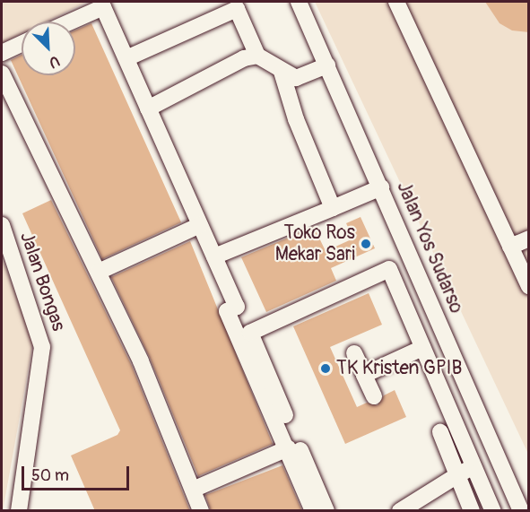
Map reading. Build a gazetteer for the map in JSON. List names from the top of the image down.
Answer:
{
  "streets": {
    "street": ["Jalan Yos Sudarso", "Jalan Bongas"]
  },
  "places": ["Toko Ros Mekar Sari", "TK Kristen GPIB"],
  "scale_bar": "50 m",
  "north": "bottom right"
}
